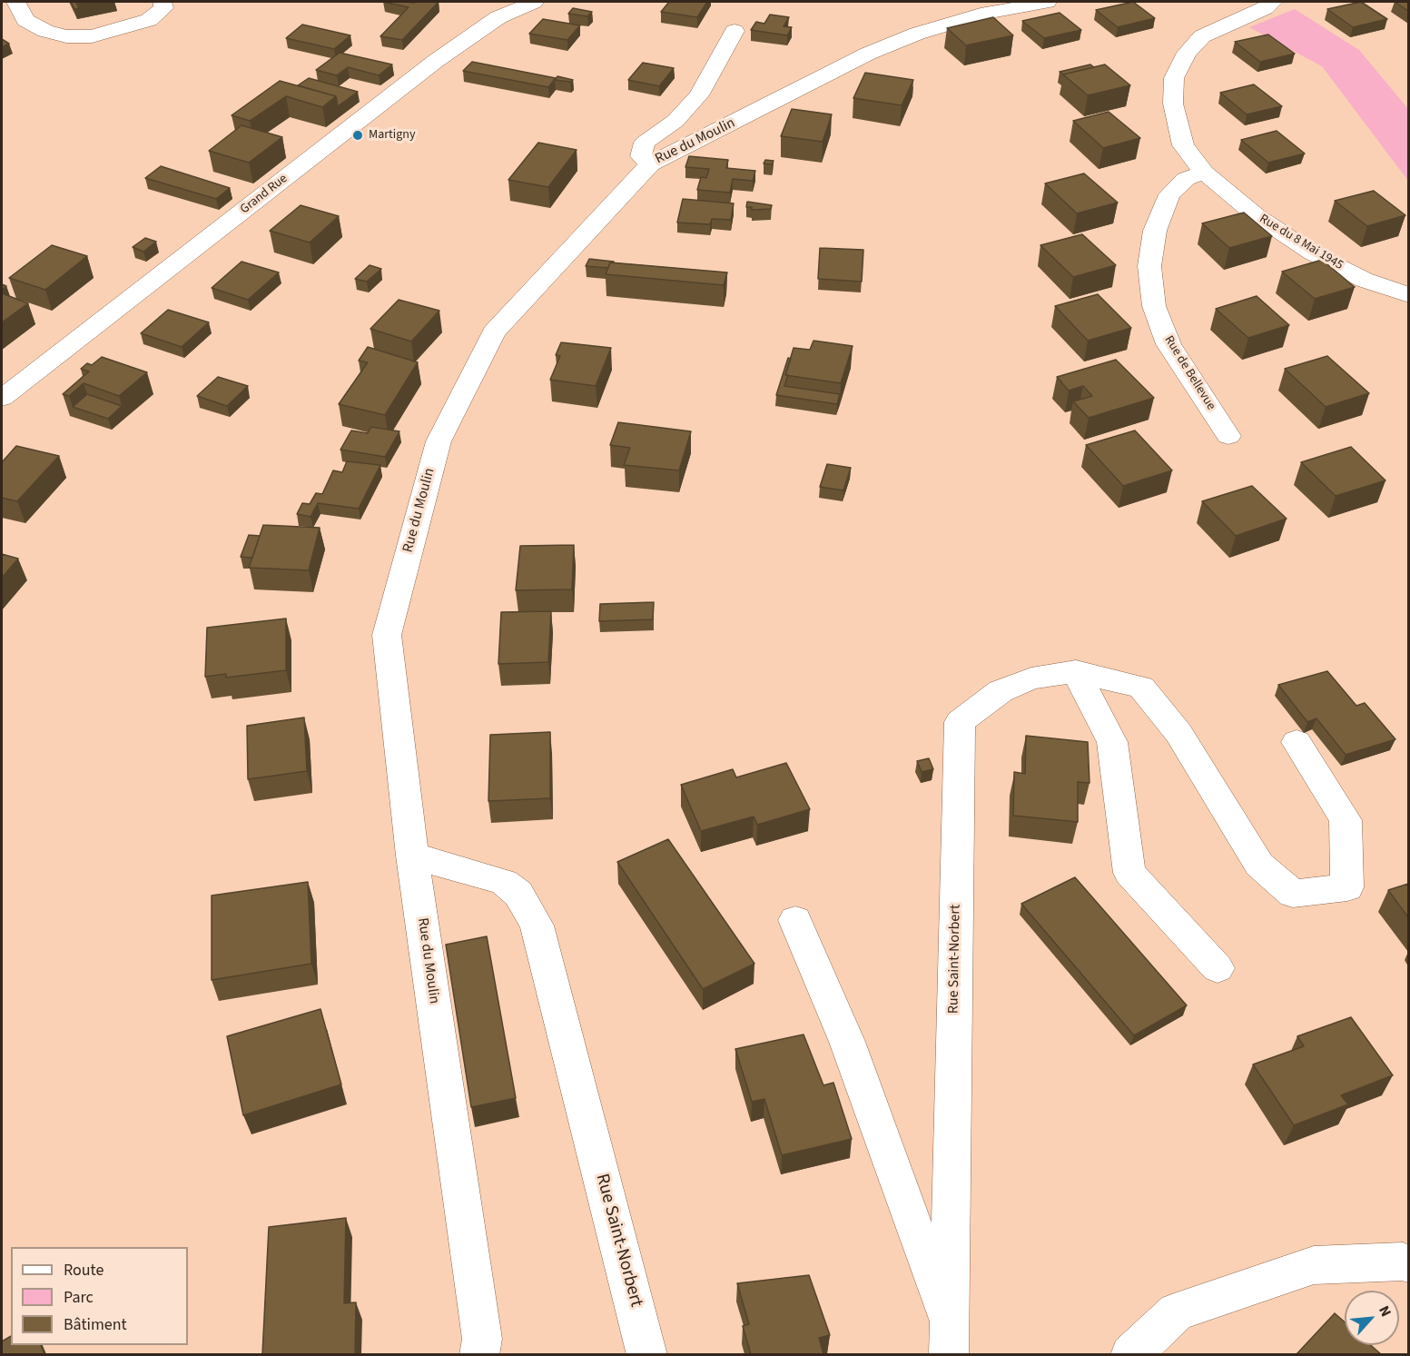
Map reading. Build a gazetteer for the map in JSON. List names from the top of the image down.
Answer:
{
  "streets": {
    "street": [
      "Rue du Moulin",
      "Grand Rue",
      "Rue du 8 Mai 1945",
      "Rue de Bellevue",
      "Rue Saint-Norbert"
    ]
  },
  "crossings": [
    ["Rue du Moulin", "Rue Saint-Norbert"],
    ["Rue du 8 Mai 1945", "Rue de Bellevue"]
  ],
  "places": ["Martigny"],
  "legend": ["Route", "Parc", "Bâtiment"],
  "north": "top right"
}
